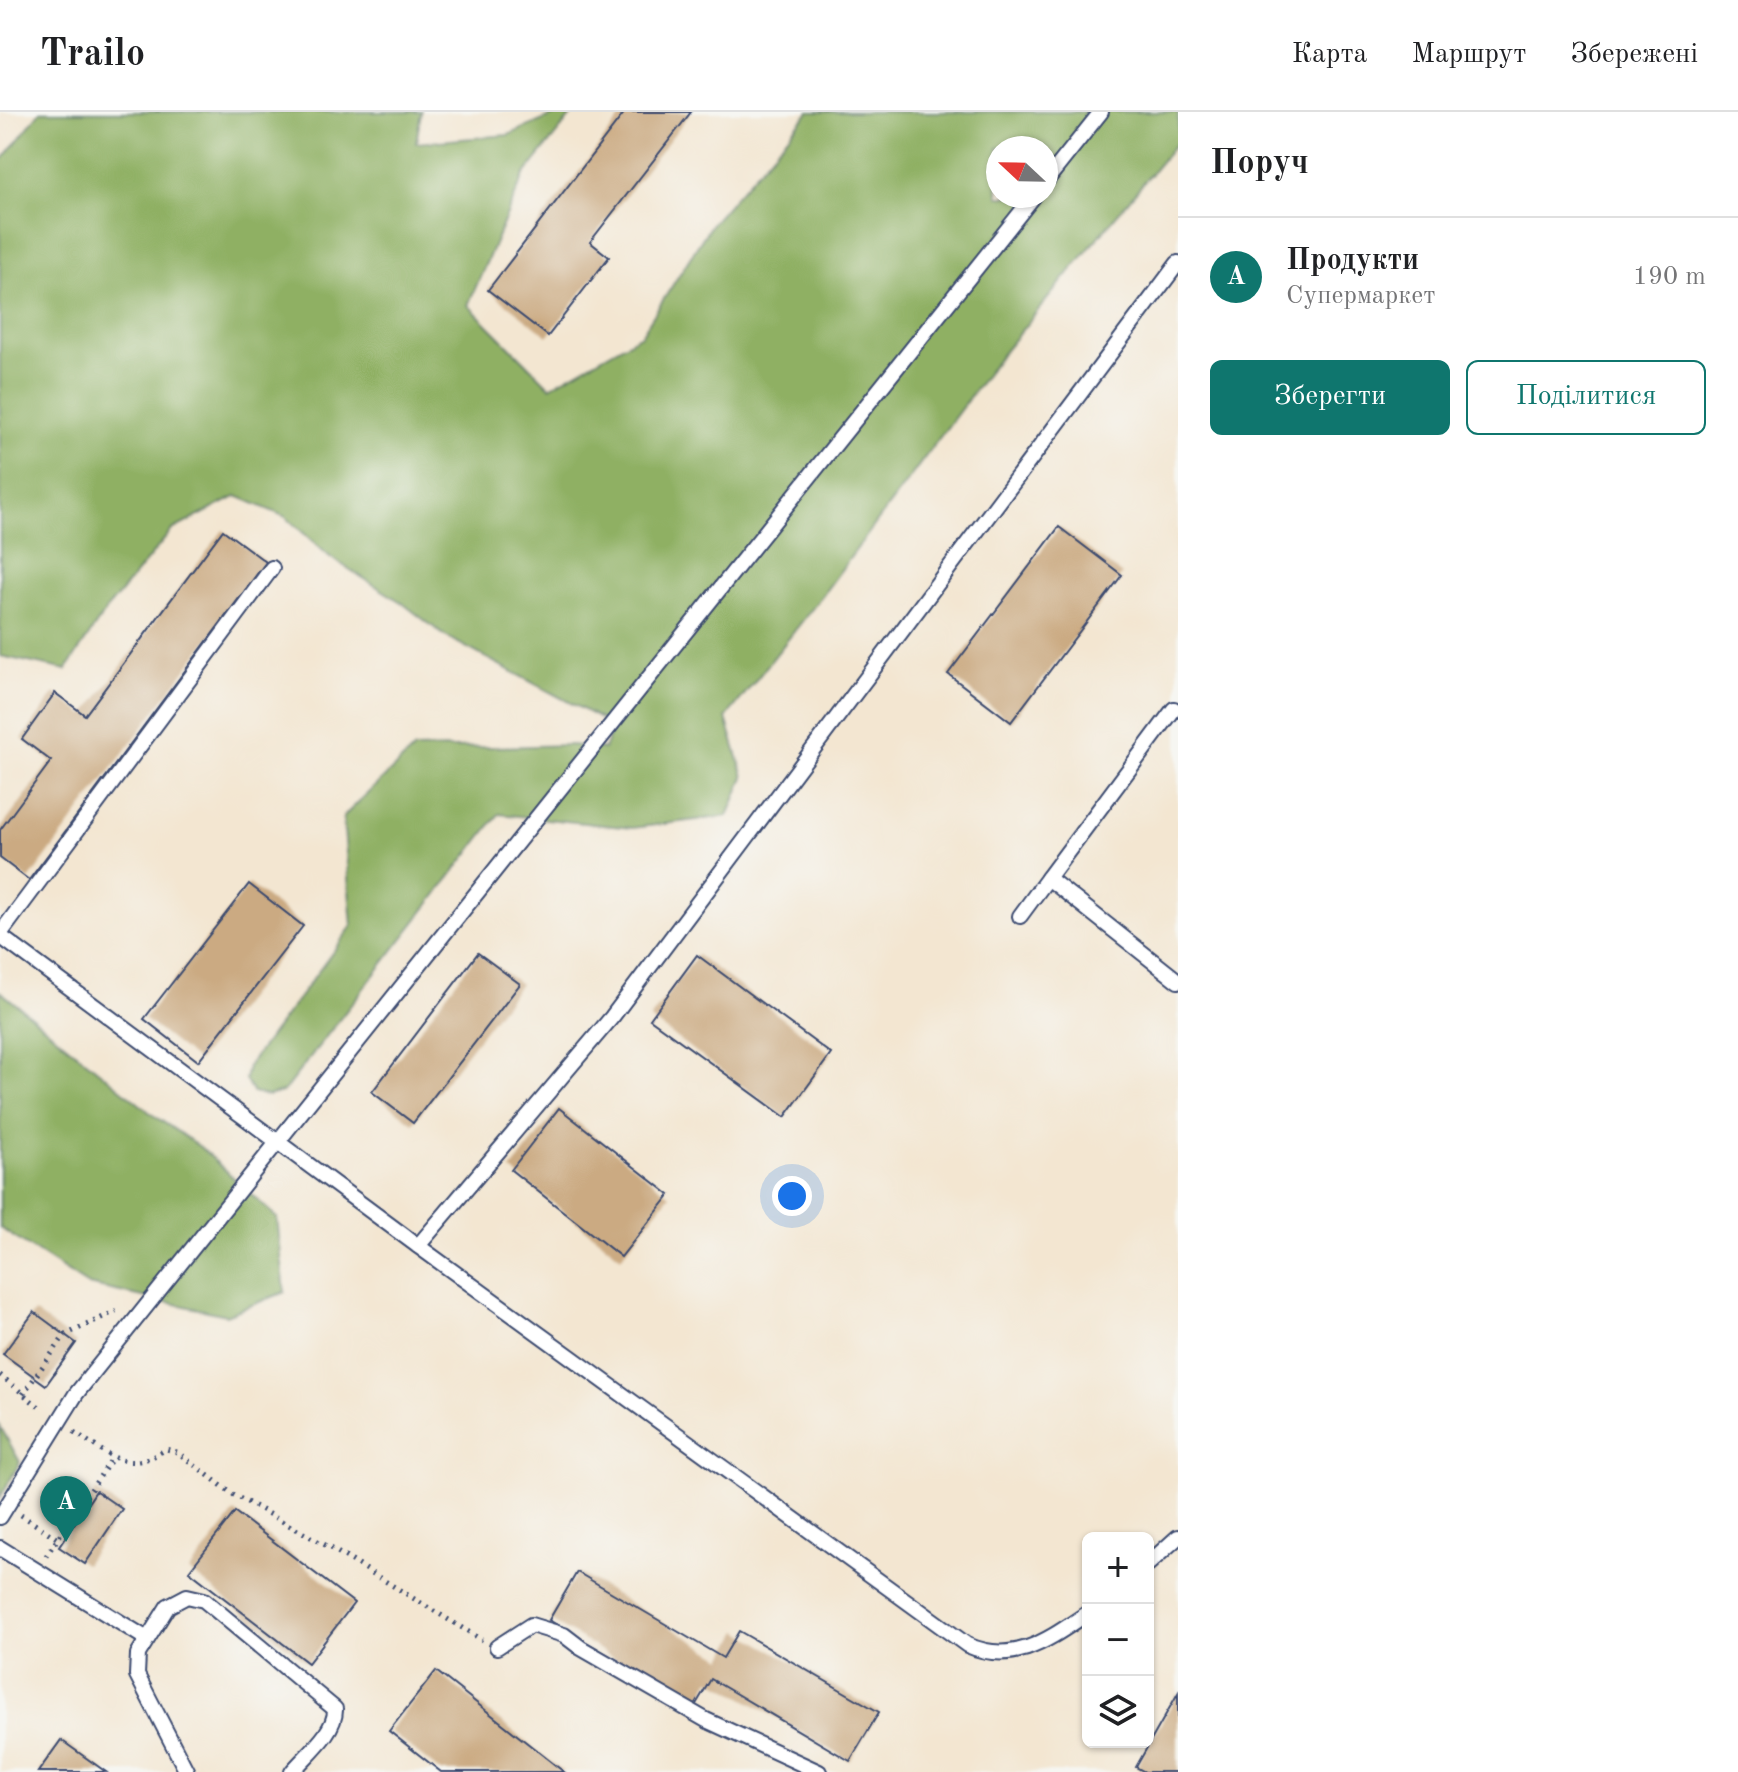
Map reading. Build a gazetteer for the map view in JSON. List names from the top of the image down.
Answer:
{
  "north": "left",
  "page": {
    "header": "Trailo",
    "nav": ["Карта", "Маршрут", "Збережені"],
    "heading": "Поруч",
    "list": [
      {
        "mark": "A",
        "name": "Продукти",
        "note": "Супермаркет",
        "value": "190 m"
      }
    ],
    "buttons": ["Зберегти", "Поділитися"],
    "pins": "A",
    "map_buttons": ["+", "−"]
  }
}
